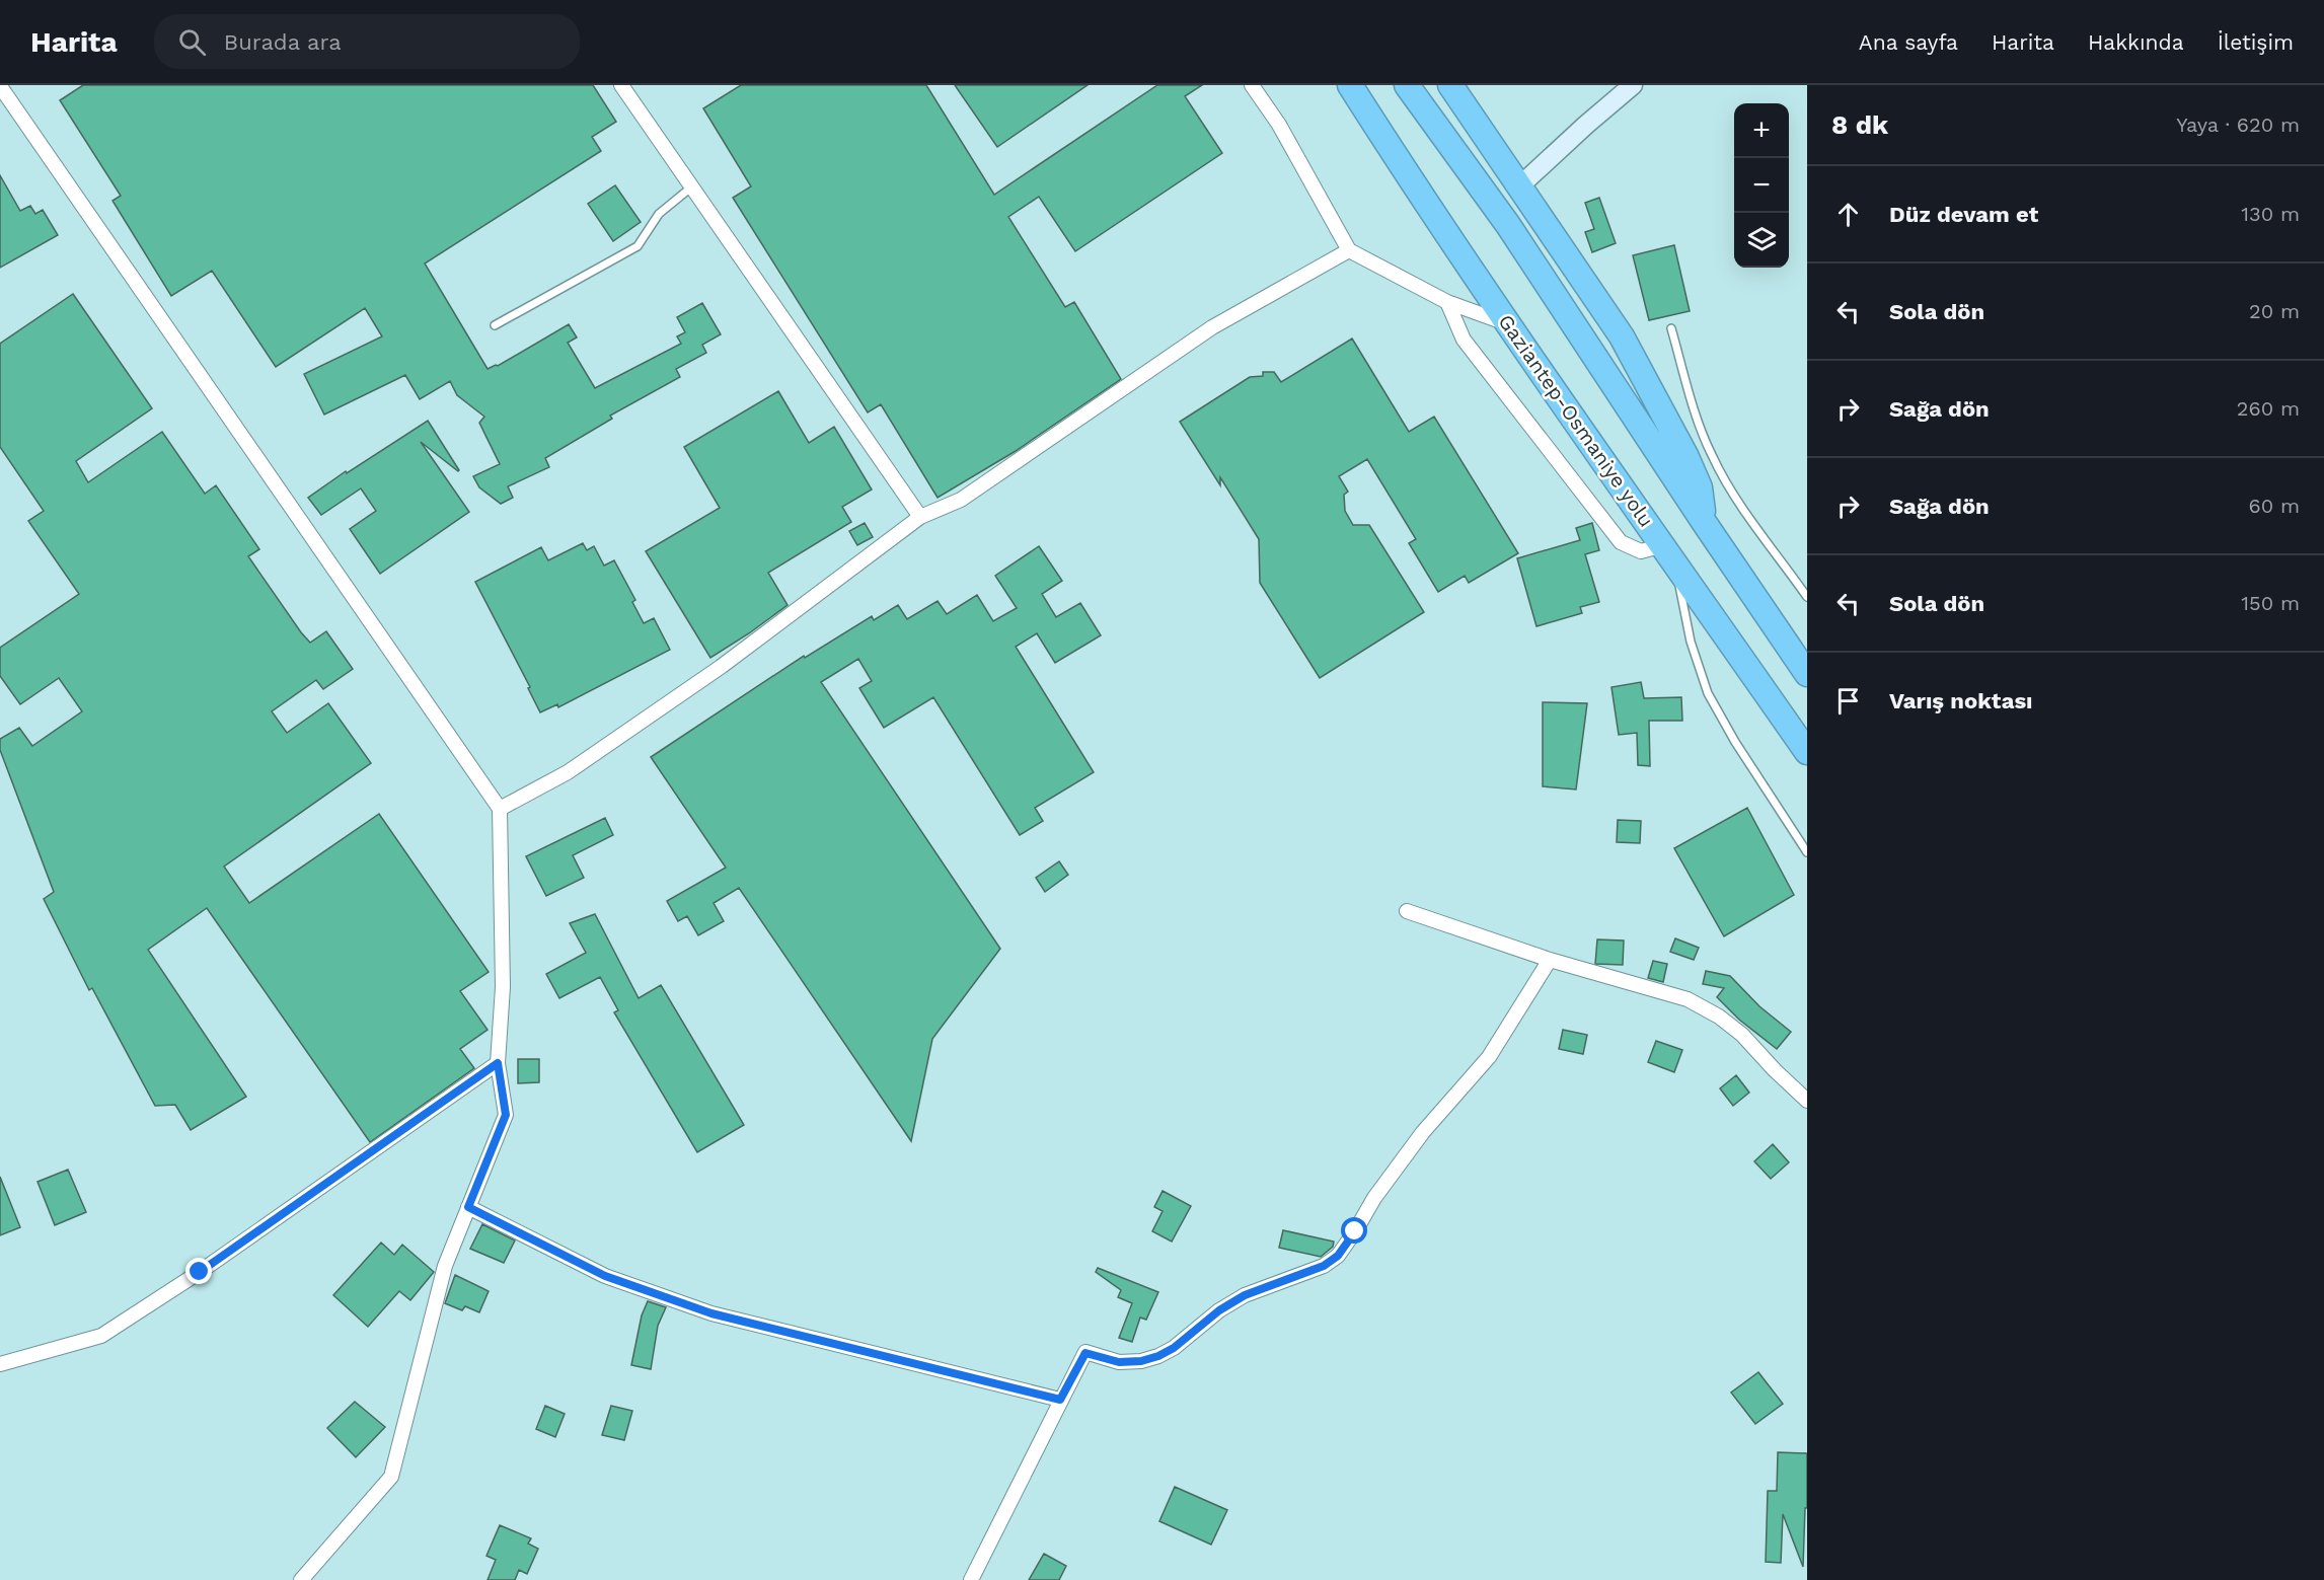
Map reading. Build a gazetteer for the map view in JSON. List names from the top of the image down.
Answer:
{
  "streets": {
    "highway": ["Gaziantep-Osmaniye yolu"]
  },
  "page": {
    "header": "Harita",
    "search": "Burada ara",
    "nav": [
      "Ana sayfa",
      "Harita",
      "Hakkında",
      "İletişim"
    ],
    "heading": ["8 dk", "Yaya · 620 m"],
    "map_buttons": ["+", "−"],
    "list": [
      ["Düz devam et", "130 m"],
      ["Sola dön", "20 m"],
      ["Sağa dön", "260 m"],
      ["Sağa dön", "60 m"],
      ["Sola dön", "150 m"],
      "Varış noktası"
    ]
  }
}
